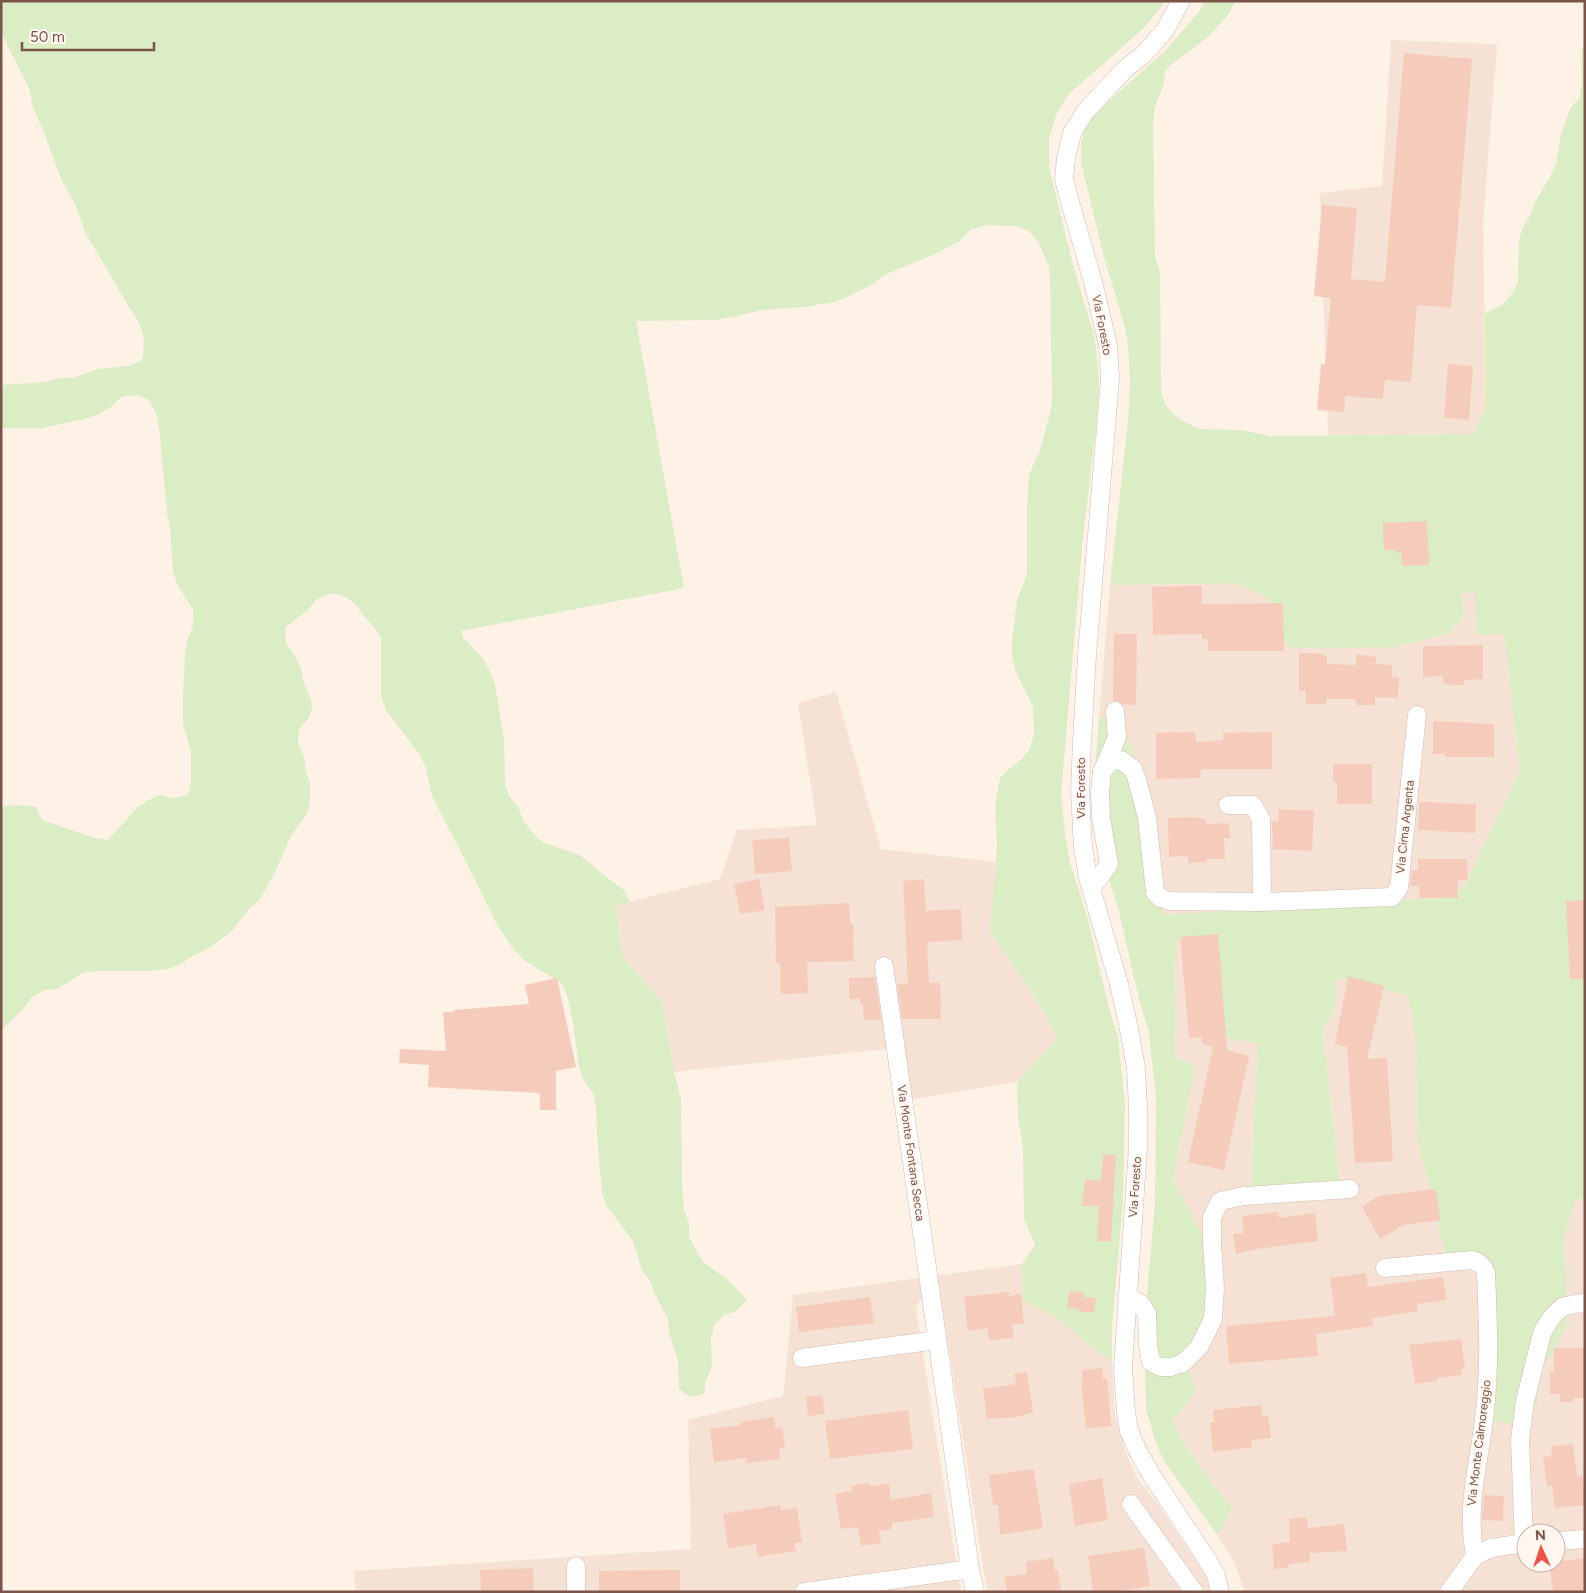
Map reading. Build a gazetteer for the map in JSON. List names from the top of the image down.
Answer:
{
  "streets": {
    "street": [
      "Via Foresto",
      "Via Cima Argenta",
      "Via Monte Fontana Secca",
      "Via Monte Calmoreggio"
    ]
  },
  "scale_bar": "50 m",
  "north": "top"
}
